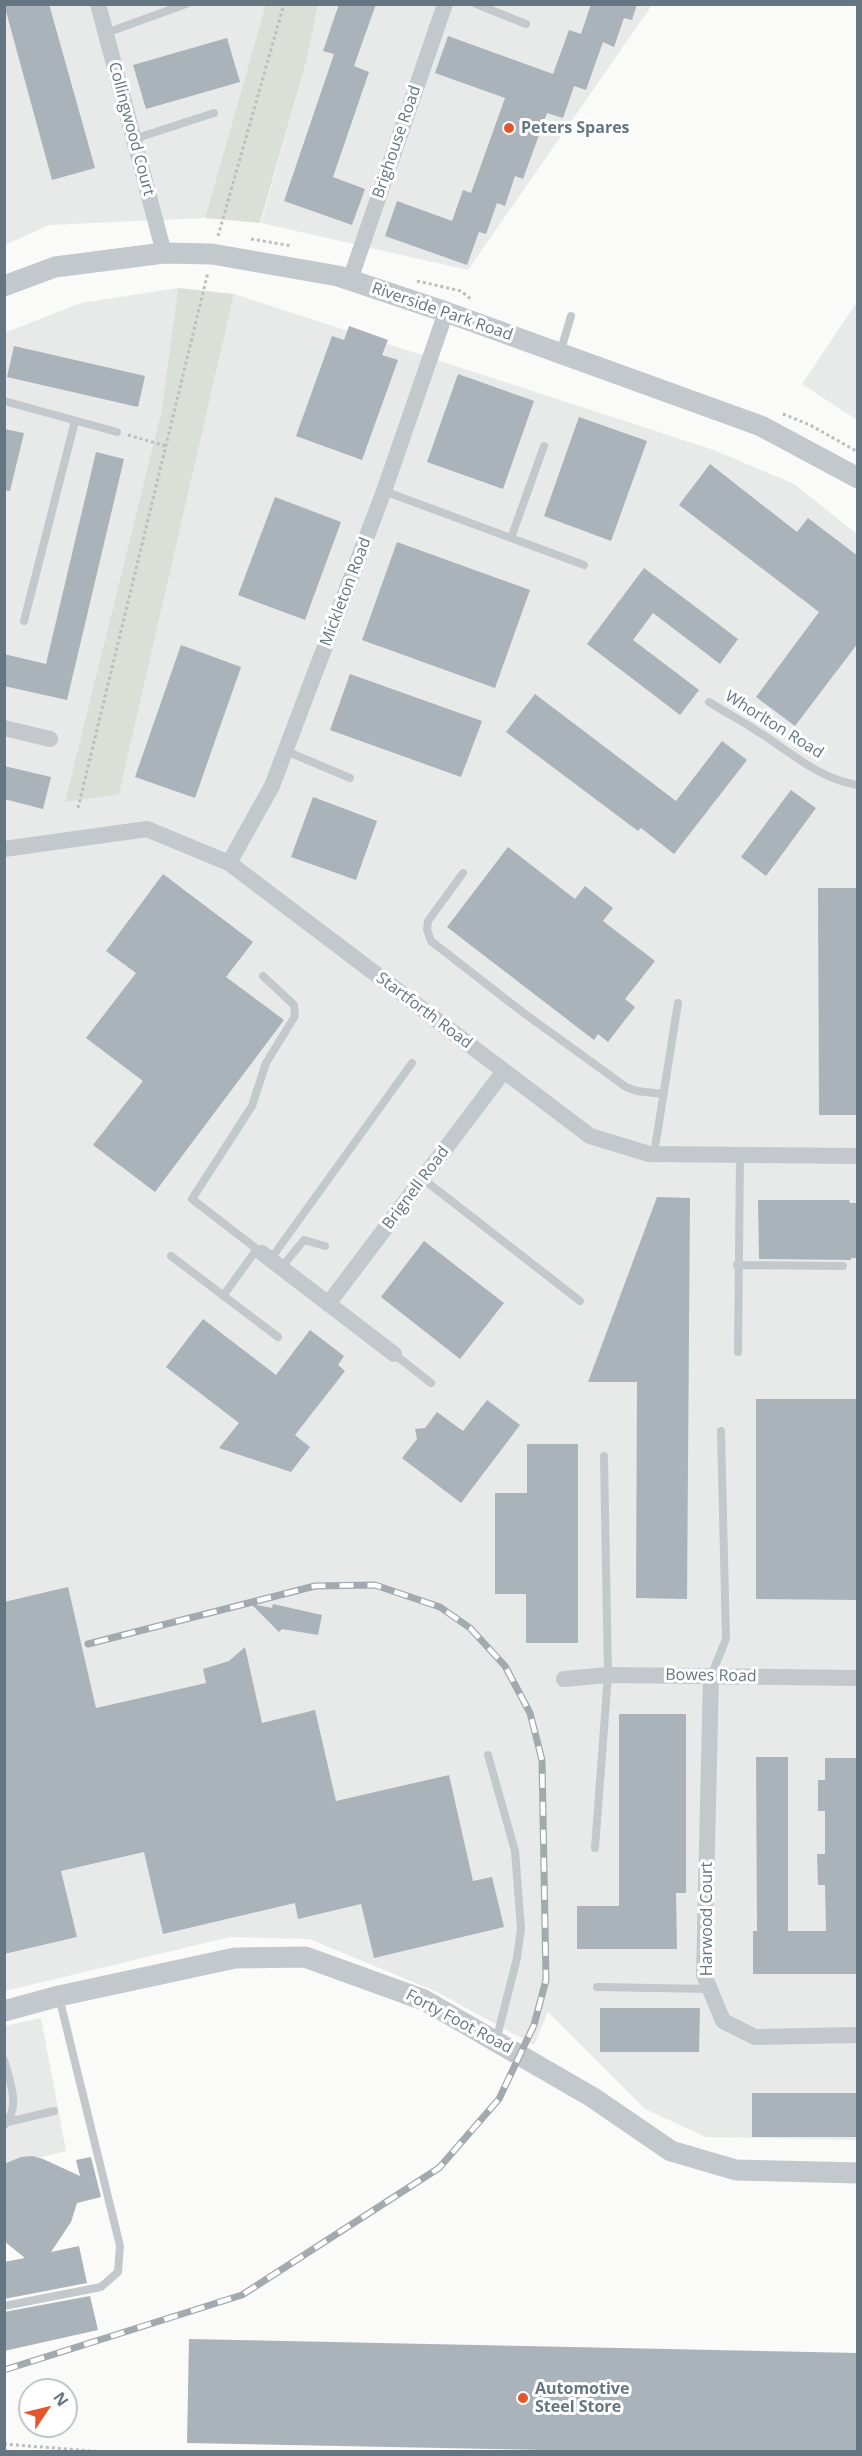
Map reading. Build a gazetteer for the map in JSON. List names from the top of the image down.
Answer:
{
  "streets": {
    "street": [
      "Collingwood Court",
      "Brighouse Road",
      "Riverside Park Road",
      "Mickleton Road",
      "Startforth Road",
      "Brignell Road",
      "Bowes Road",
      "Harwood Court",
      "Forty Foot Road"
    ],
    "lane": ["Whorlton Road"]
  },
  "crossings": [
    ["Collingwood Court", "Riverside Park Road"],
    ["Brighouse Road", "Riverside Park Road"],
    ["Riverside Park Road", "Mickleton Road"],
    ["Mickleton Road", "Startforth Road"],
    ["Startforth Road", "Brignell Road"],
    ["Bowes Road", "Harwood Court"]
  ],
  "places": ["Peters Spares", "Automotive Steel Store"],
  "north": "top right"
}
